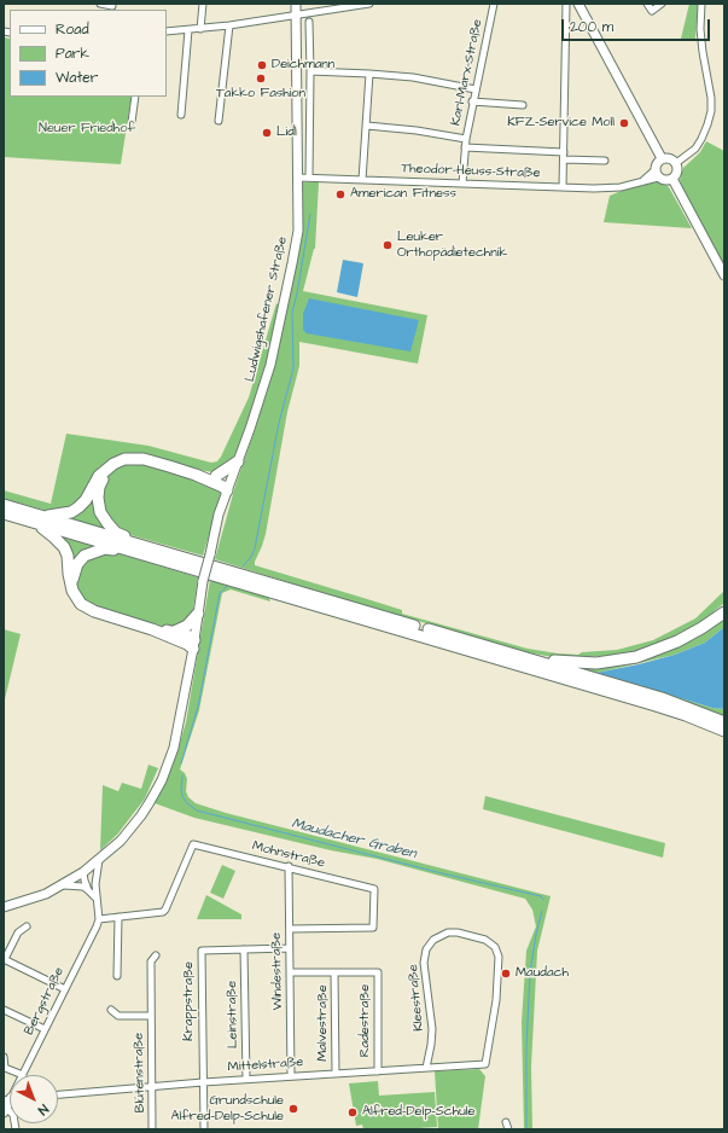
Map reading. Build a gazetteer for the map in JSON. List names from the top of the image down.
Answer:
{
  "streets": {
    "street": [
      "Karl-Marx-Straße",
      "Theodor-Heuss-Straße",
      "Ludwigshafener Straße",
      "Mohnstraße",
      "Windestraße",
      "Kleestraße",
      "Bergstraße",
      "Krappstraße",
      "Leinstraße",
      "Radestraße",
      "Malvestraße",
      "Mittelstraße",
      "Blütenstraße"
    ]
  },
  "crossings": [
    ["Karl-Marx-Straße", "Theodor-Heuss-Straße"],
    ["Theodor-Heuss-Straße", "Ludwigshafener Straße"],
    ["Mohnstraße", "Windestraße"],
    ["Mohnstraße", "Bergstraße"],
    ["Windestraße", "Krappstraße"],
    ["Windestraße", "Radestraße"],
    ["Windestraße", "Mittelstraße"],
    ["Kleestraße", "Mittelstraße"],
    ["Krappstraße", "Leinstraße"],
    ["Krappstraße", "Mittelstraße"],
    ["Leinstraße", "Mittelstraße"],
    ["Radestraße", "Malvestraße"],
    ["Radestraße", "Mittelstraße"],
    ["Malvestraße", "Mittelstraße"],
    ["Mittelstraße", "Blütenstraße"]
  ],
  "water": ["Maudacher Graben"],
  "parks": ["Neuer Friedhof"],
  "places": [
    "Deichmann",
    "Takko Fashion",
    "KFZ-Service Moll",
    "Lidl",
    "American Fitness",
    "Leuker Orthopädietechnik",
    "Maudach",
    "Grundschule Alfred-Delp-Schule",
    "Alfred-Delp-Schule"
  ],
  "legend": ["Road", "Park", "Water"],
  "scale_bar": "200 m",
  "north": "bottom right"
}
